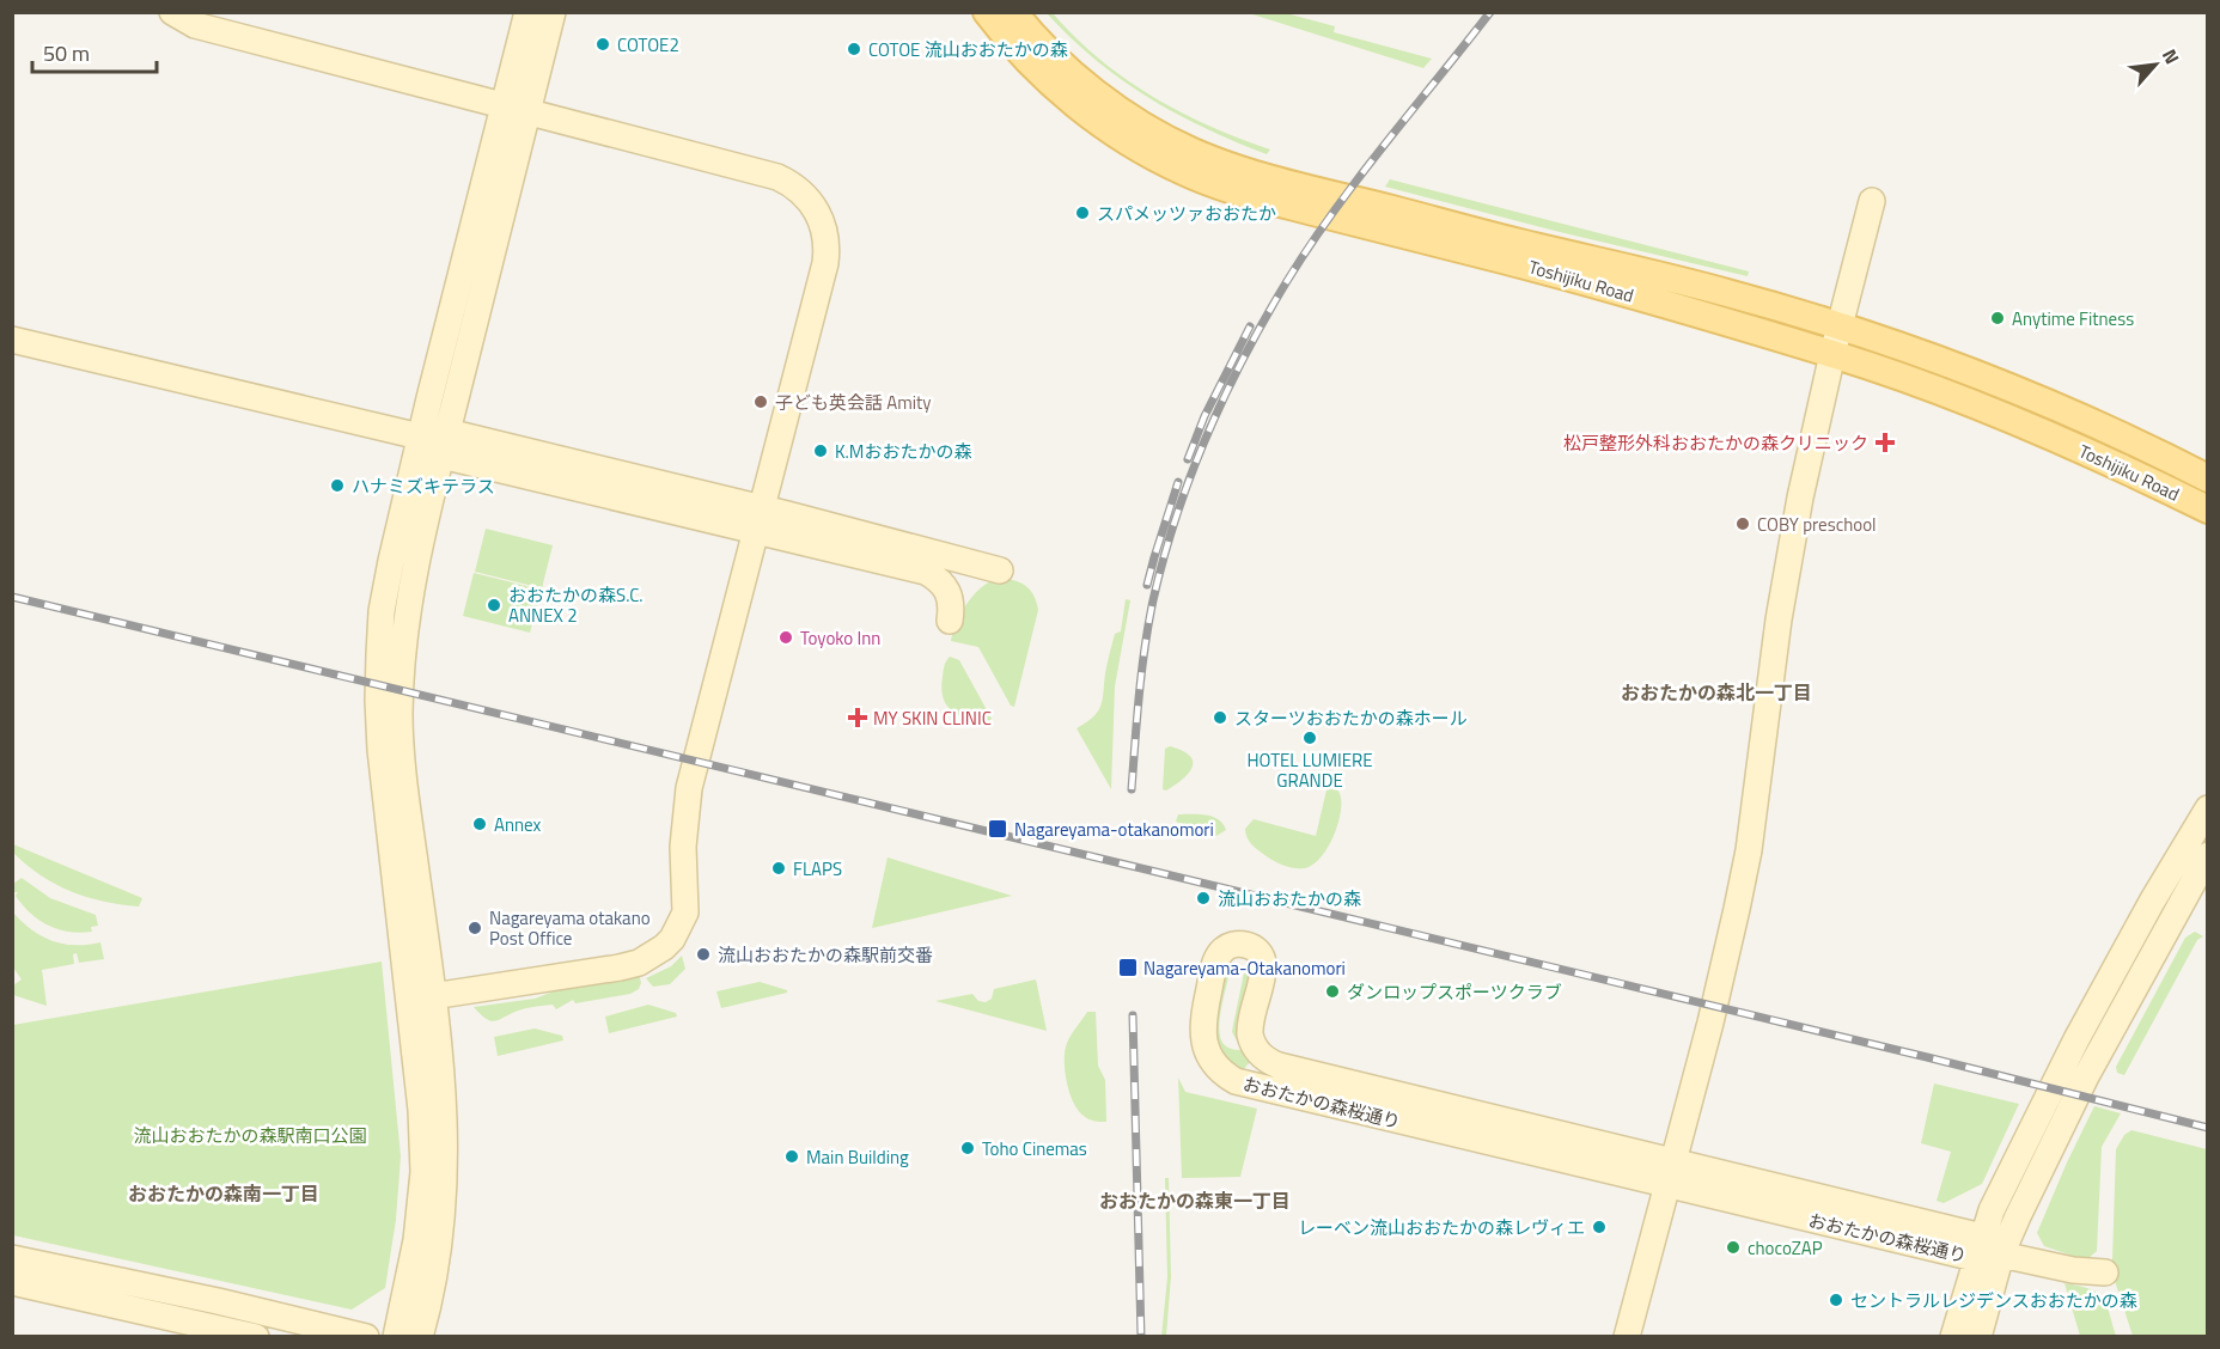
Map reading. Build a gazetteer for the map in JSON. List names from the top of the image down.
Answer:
{
  "streets": {
    "main road": ["Toshijiku Road"],
    "street": ["おおたかの森桜通り"]
  },
  "districts": ["おおたかの森北一丁目", "おおたかの森南一丁目", "おおたかの森東一丁目"],
  "parks": ["流山おおたかの森駅南口公園"],
  "places": {
    "other": [
      "COTOE2",
      "COTOE 流山おおたかの森",
      "スパメッツァおおたか",
      "Anytime Fitness",
      "子ども英会話 Amity",
      "K.Mおおたかの森",
      "ハナミズキテラス",
      "COBY preschool",
      "おおたかの森S.C. ANNEX 2",
      "Toyoko Inn",
      "スターツおおたかの森ホール",
      "HOTEL LUMIERE GRANDE",
      "Annex",
      "FLAPS",
      "流山おおたかの森",
      "Nagareyama otakano Post Office",
      "流山おおたかの森駅前交番",
      "ダンロップスポーツクラブ",
      "Toho Cinemas",
      "Main Building",
      "レーベン流山おおたかの森レヴィエ",
      "chocoZAP",
      "セントラルレジデンスおおたかの森"
    ],
    "health": ["松戸整形外科おおたかの森クリニック", "MY SKIN CLINIC"],
    "transit": ["Nagareyama-otakanomori", "Nagareyama-Otakanomori"]
  },
  "scale_bar": "50 m",
  "north": "top right"
}
